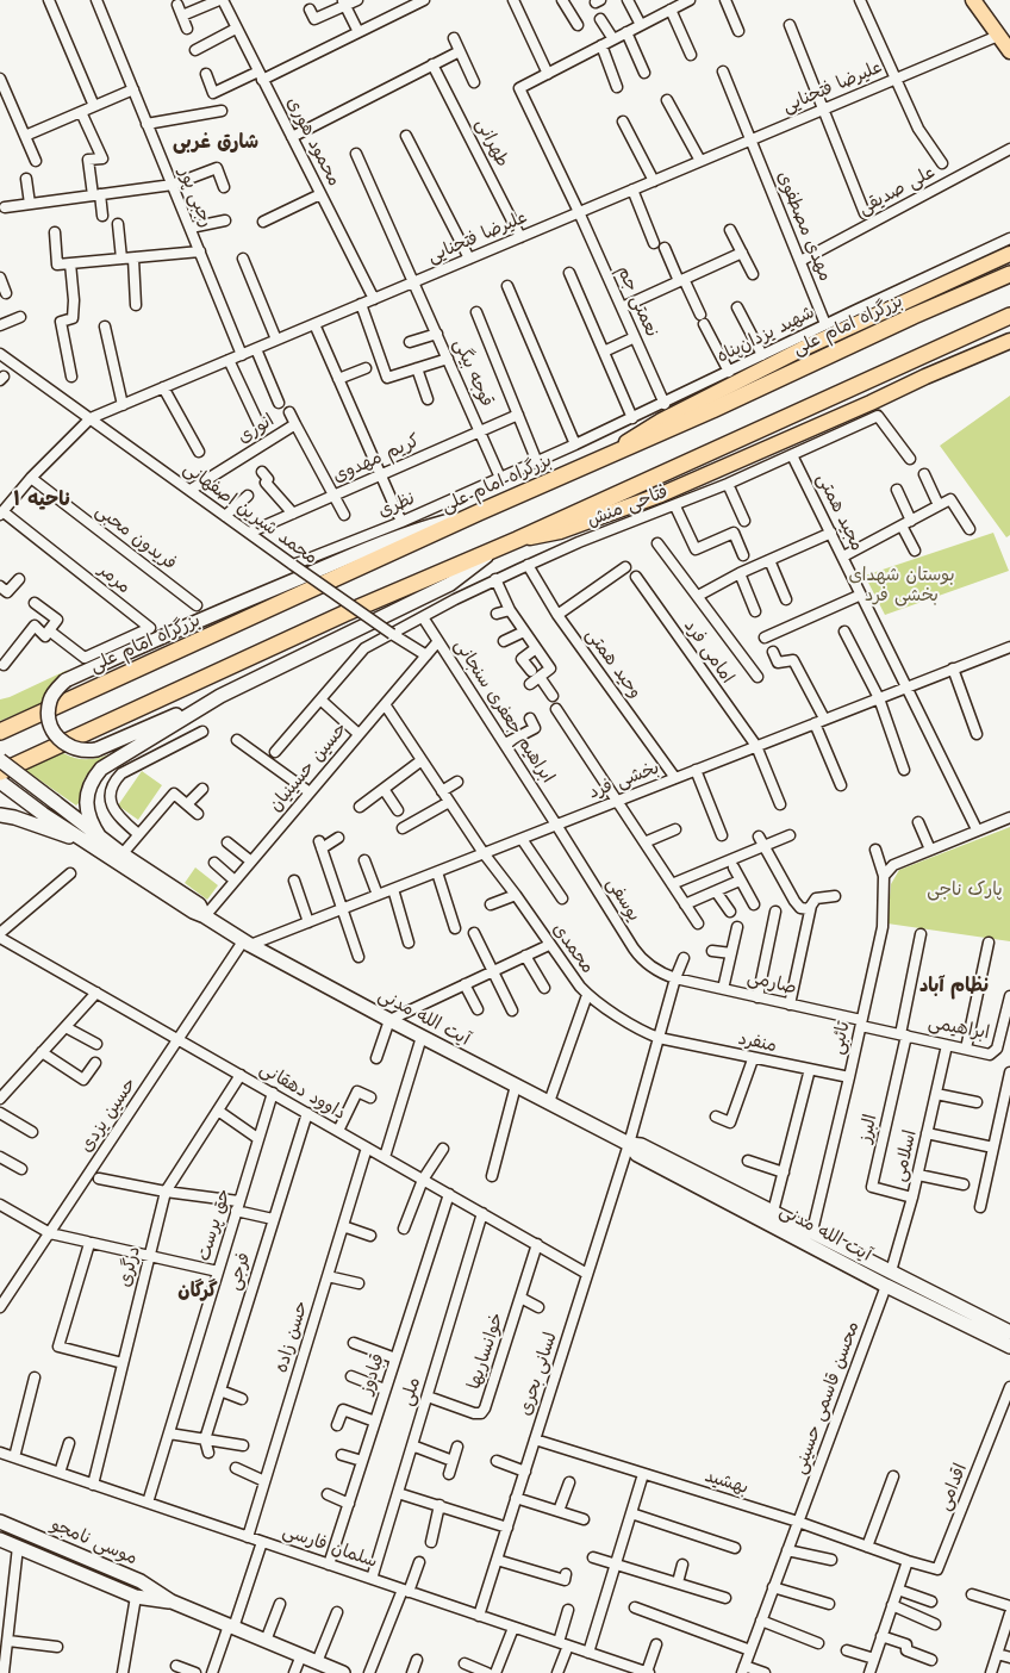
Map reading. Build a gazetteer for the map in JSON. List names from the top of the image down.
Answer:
{
  "streets": {
    "highway": ["بزرگراه امام علی"],
    "main road": ["آیت الله مدنی", "موسی نامجو"],
    "street": [
      "علیرضا فتحنایی",
      "محمود هوری",
      "طهرانی",
      "علی صدیقی",
      "رجبی پور",
      "مهدی مصطفوی",
      "نعمتی جم",
      "شهید یزدان‌پناه",
      "قوجه بیگی",
      "انوری",
      "کریم مهدوی",
      "نظری",
      "فتاحی منش",
      "مجید همتی",
      "محمد شیرین اصفهانی",
      "فریدون محبی",
      "مرمر",
      "امامی فرد",
      "وحید همتی",
      "ابراهیم جعفری سنجانی",
      "حسین حسینیان",
      "بخشی فرد",
      "یوسفی",
      "محمدی",
      "صارمی",
      "ابراهیمی",
      "تائبی",
      "منفرد",
      "داوود دهقانی",
      "حسین یزدی",
      "البرز",
      "اسلامی",
      "حق پرست",
      "درگری",
      "فرجی",
      "حسن زاده",
      "خوانساریها",
      "قبادوز",
      "لسانی بحری",
      "ملی",
      "محسن قاسمی حسینی",
      "بهشید",
      "اقدامی",
      "سلمان فارسی"
    ]
  },
  "crossings": [
    ["علیرضا فتحنایی", "محمود هوری"],
    ["علیرضا فتحنایی", "طهرانی"],
    ["علیرضا فتحنایی", "رجبی پور"],
    ["علیرضا فتحنایی", "مهدی مصطفوی"],
    ["علیرضا فتحنایی", "نعمتی جم"],
    ["علیرضا فتحنایی", "قوجه بیگی"],
    ["علیرضا فتحنایی", "محمد شیرین اصفهانی"],
    ["علیرضا فتحنایی", "فریدون محبی"],
    ["علیرضا فتحنایی", "مرمر"],
    ["علی صدیقی", "مهدی مصطفوی"],
    ["مهدی مصطفوی", "شهید یزدان‌پناه"],
    ["نعمتی جم", "شهید یزدان‌پناه"],
    ["شهید یزدان‌پناه", "نظری"],
    ["قوجه بیگی", "کریم مهدوی"],
    ["قوجه بیگی", "نظری"],
    ["انوری", "کریم مهدوی"],
    ["انوری", "محمد شیرین اصفهانی"],
    ["کریم مهدوی", "محمد شیرین اصفهانی"],
    ["نظری", "محمد شیرین اصفهانی"],
    ["فتاحی منش", "مجید همتی"],
    ["فتاحی منش", "محمد شیرین اصفهانی"],
    ["فتاحی منش", "وحید همتی"],
    ["فتاحی منش", "ابراهیم جعفری سنجانی"],
    ["مجید همتی", "بخشی فرد"],
    ["محمد شیرین اصفهانی", "حسین حسینیان"],
    ["امامی فرد", "بخشی فرد"],
    ["وحید همتی", "بخشی فرد"],
    ["ابراهیم جعفری سنجانی", "حسین حسینیان"],
    ["ابراهیم جعفری سنجانی", "بخشی فرد"],
    ["ابراهیم جعفری سنجانی", "یوسفی"],
    ["حسین حسینیان", "محمدی"],
    ["حسین حسینیان", "آیت الله مدنی"],
    ["بخشی فرد", "یوسفی"],
    ["بخشی فرد", "محمدی"],
    ["بخشی فرد", "آیت الله مدنی"],
    ["بخشی فرد", "حسین یزدی"],
    ["یوسفی", "صارمی"],
    ["یوسفی", "لسانی بحری"],
    ["محمدی", "منفرد"],
    ["محمدی", "لسانی بحری"],
    ["صارمی", "ابراهیمی"],
    ["صارمی", "تائبی"],
    ["صارمی", "لسانی بحری"],
    ["آیت الله مدنی", "تائبی"],
    ["آیت الله مدنی", "حسین یزدی"],
    ["آیت الله مدنی", "اسلامی"],
    ["آیت الله مدنی", "لسانی بحری"],
    ["آیت الله مدنی", "محسن قاسمی حسینی"],
    ["ابراهیمی", "تائبی"],
    ["ابراهیمی", "البرز"],
    ["ابراهیمی", "اسلامی"],
    ["تائبی", "منفرد"],
    ["منفرد", "لسانی بحری"],
    ["داوود دهقانی", "حسین یزدی"],
    ["داوود دهقانی", "حق پرست"],
    ["داوود دهقانی", "درگری"],
    ["داوود دهقانی", "فرجی"],
    ["داوود دهقانی", "حسن زاده"],
    ["داوود دهقانی", "خوانساریها"],
    ["داوود دهقانی", "قبادوز"],
    ["داوود دهقانی", "لسانی بحری"],
    ["داوود دهقانی", "ملی"],
    ["البرز", "اسلامی"],
    ["حق پرست", "سلمان فارسی"],
    ["درگری", "سلمان فارسی"],
    ["حسن زاده", "سلمان فارسی"],
    ["خوانساریها", "ملی"],
    ["قبادوز", "سلمان فارسی"],
    ["لسانی بحری", "بهشید"],
    ["لسانی بحری", "سلمان فارسی"],
    ["ملی", "سلمان فارسی"],
    ["محسن قاسمی حسینی", "بهشید"],
    ["بهشید", "اقدامی"]
  ],
  "districts": [
    "شارق غربی",
    "ناحیه ۱",
    "نظام آباد",
    "گرگان"
  ],
  "parks": ["بوستان شهدای بخشی فرد", "پارک ناجی"]
}
